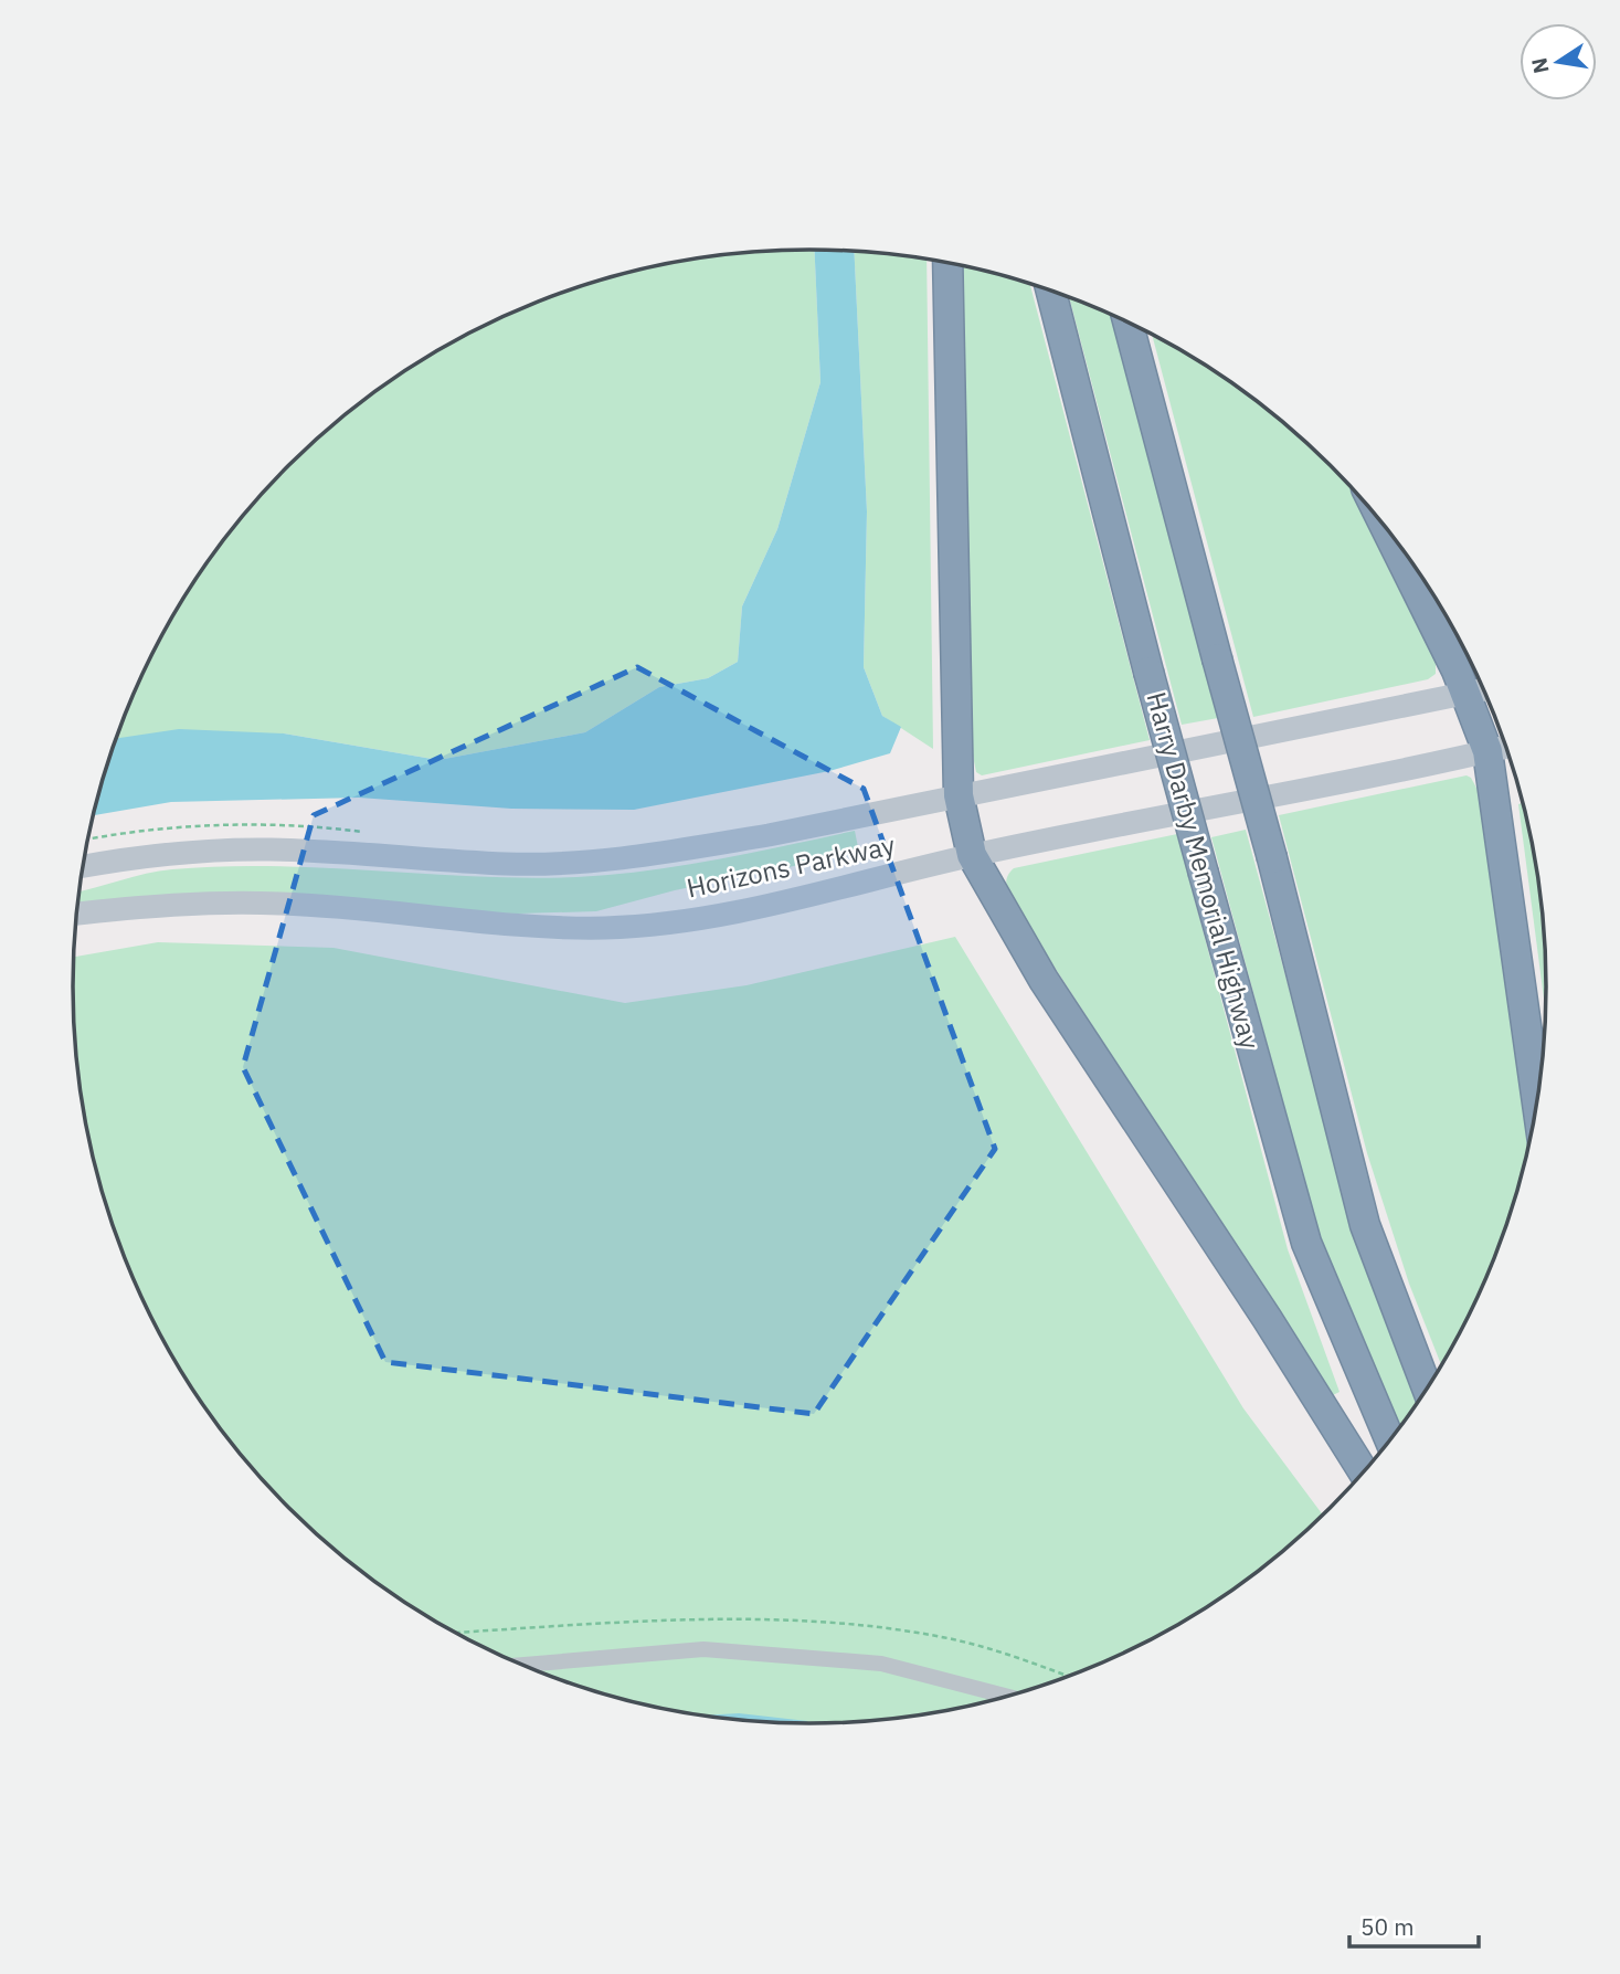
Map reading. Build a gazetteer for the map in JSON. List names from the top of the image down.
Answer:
{
  "streets": {
    "highway": ["Harry Darby Memorial Highway"],
    "main road": ["Horizons Parkway"]
  },
  "scale_bar": "50 m",
  "north": "left"
}
